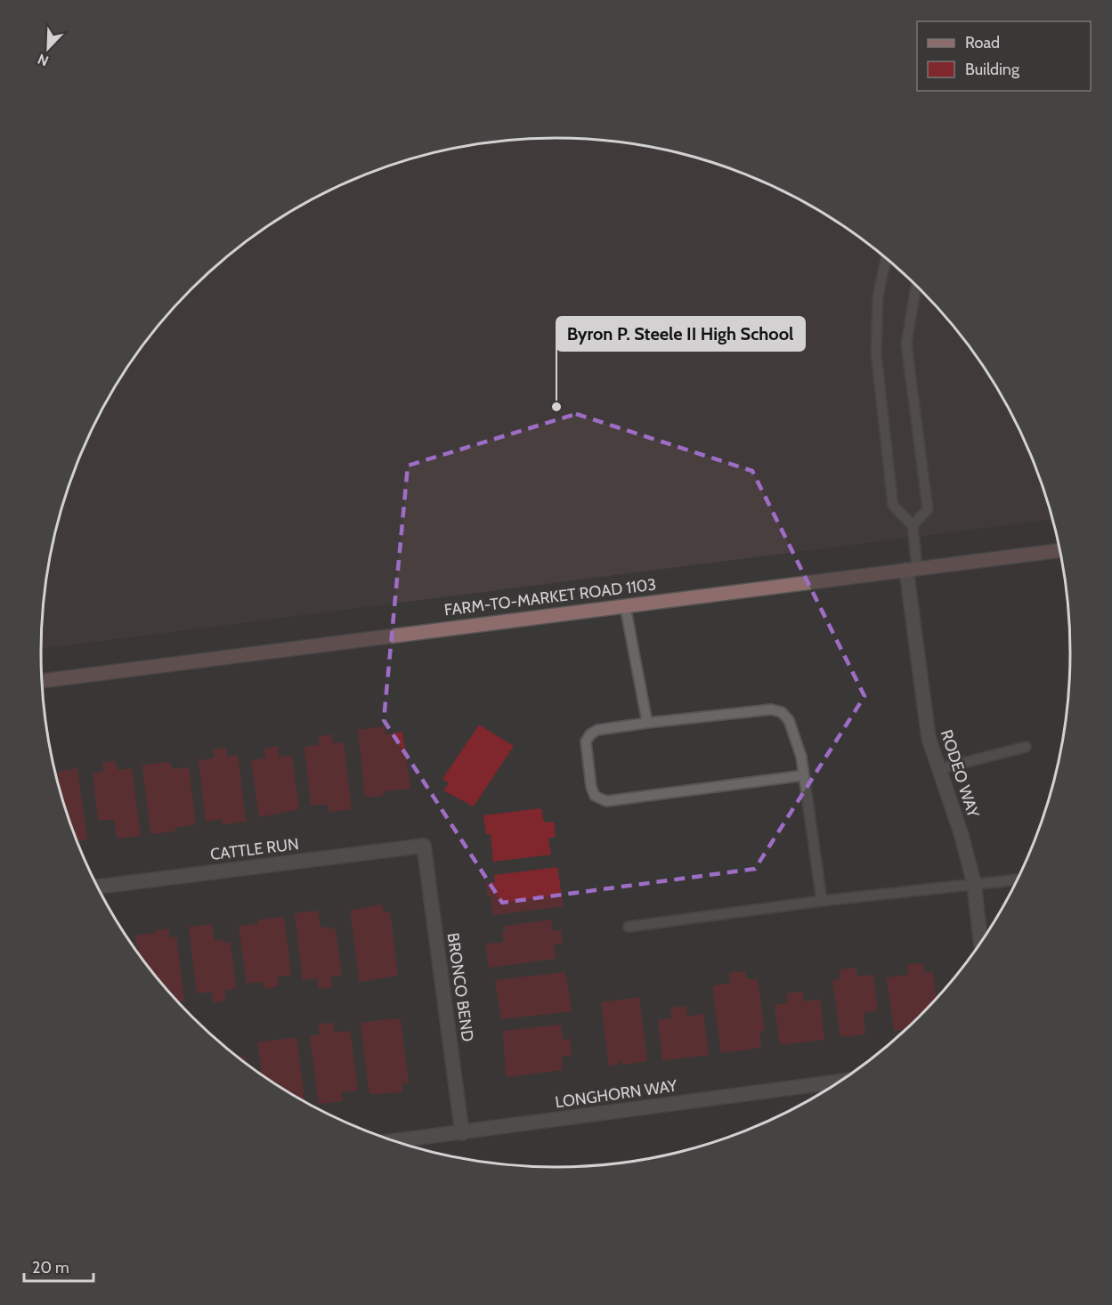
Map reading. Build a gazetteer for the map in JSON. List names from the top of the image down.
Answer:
{
  "streets": {
    "main road": ["FARM-TO-MARKET ROAD 1103"],
    "street": [
      "RODEO WAY",
      "CATTLE RUN",
      "BRONCO BEND",
      "LONGHORN WAY"
    ]
  },
  "crossings": [
    ["FARM-TO-MARKET ROAD 1103", "RODEO WAY"],
    ["CATTLE RUN", "BRONCO BEND"],
    ["BRONCO BEND", "LONGHORN WAY"]
  ],
  "places": ["Byron P. Steele II High School"],
  "legend": ["Road", "Building"],
  "scale_bar": "20 m",
  "north": "bottom left"
}
